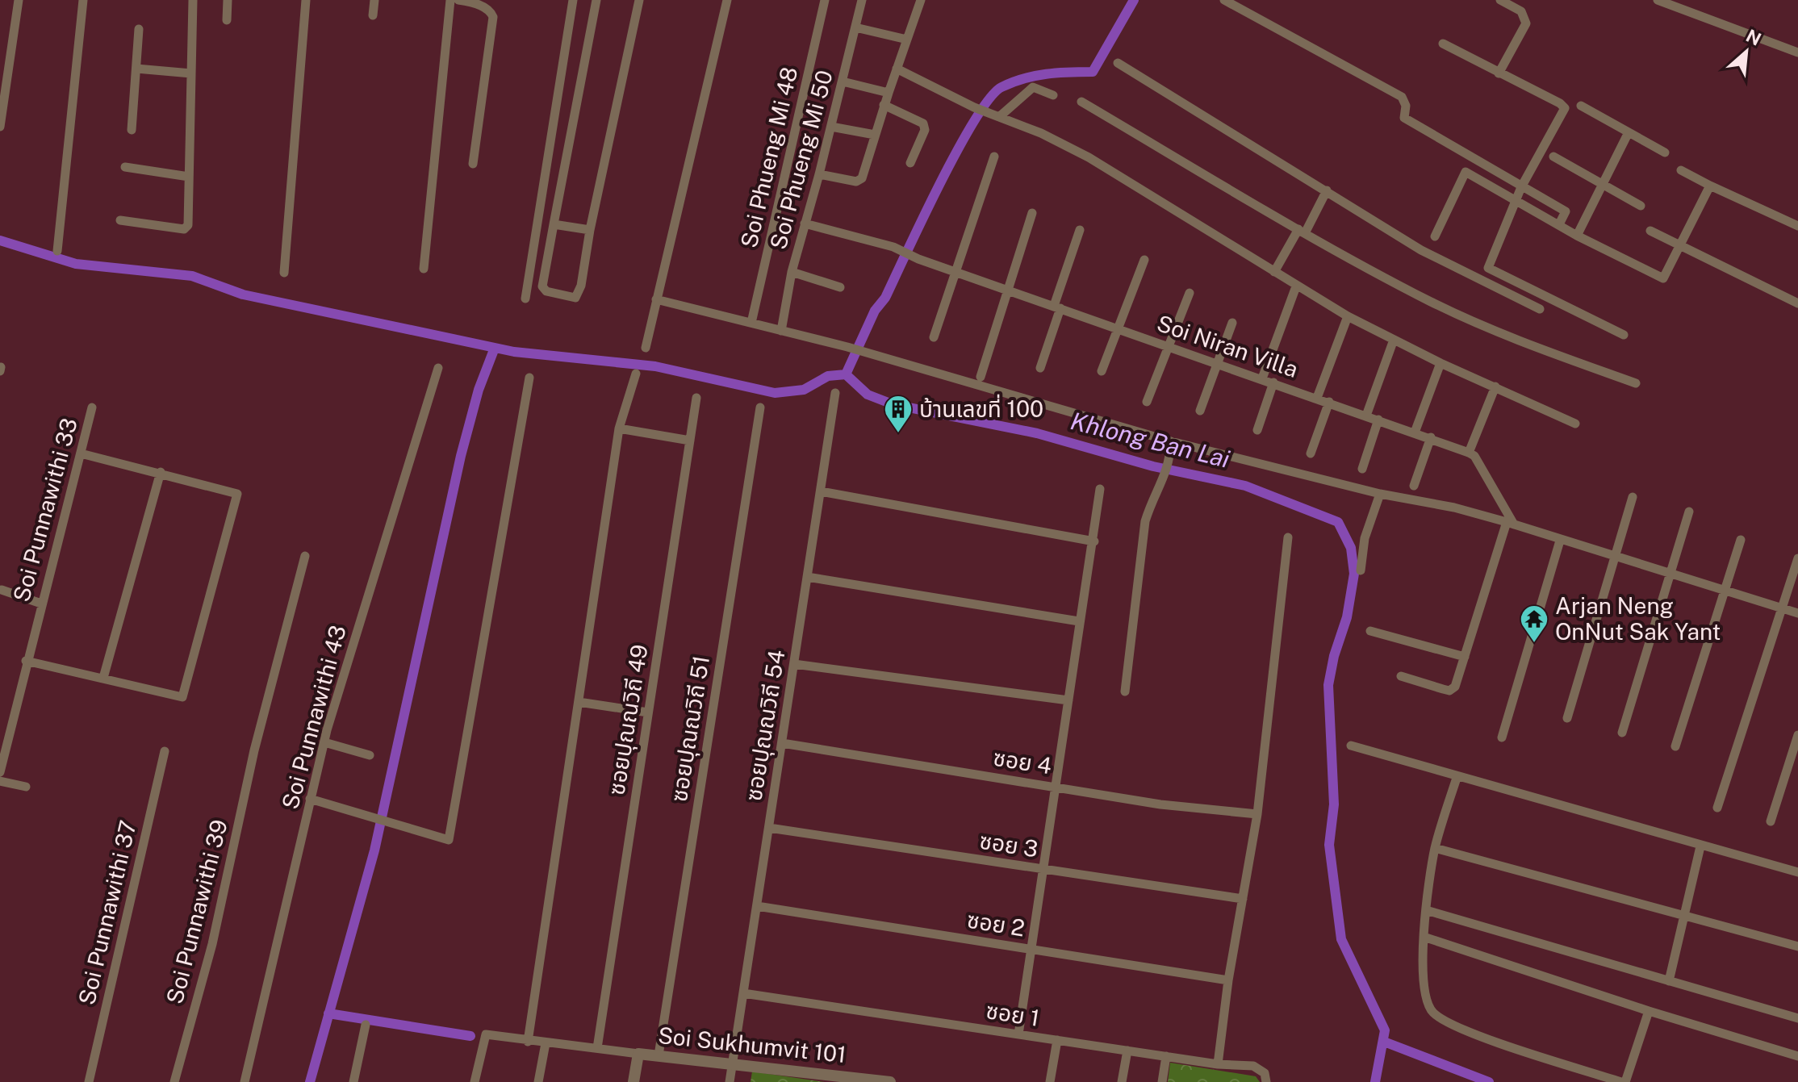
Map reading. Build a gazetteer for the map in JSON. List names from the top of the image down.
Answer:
{
  "streets": {
    "street": [
      "Soi Phueng Mi 48",
      "Soi Phueng Mi 50",
      "Soi Niran Villa",
      "Soi Punnawithi 33",
      "Soi Punnawithi 43",
      "ซอยปุณณวิถี 49",
      "ซอยปุณณวิถี 54",
      "ซอยปุณณวิถี 51",
      "ซอย 4",
      "ซอย 3",
      "Soi Punnawithi 39",
      "Soi Punnawithi 37",
      "ซอย 2",
      "ซอย 1",
      "Soi Sukhumvit 101"
    ]
  },
  "crossings": [
    ["Soi Phueng Mi 50", "Soi Niran Villa"],
    ["ซอยปุณณวิถี 54", "ซอย 4"],
    ["ซอยปุณณวิถี 54", "ซอย 3"],
    ["ซอยปุณณวิถี 54", "ซอย 2"],
    ["ซอยปุณณวิถี 54", "ซอย 1"],
    ["ซอยปุณณวิถี 54", "Soi Sukhumvit 101"],
    ["ซอยปุณณวิถี 51", "Soi Sukhumvit 101"]
  ],
  "water": ["Khlong Ban Lai"],
  "places": {
    "building": ["บ้านเลขที่ 100"],
    "temple": ["Arjan Neng OnNut Sak Yant"]
  },
  "north": "top right"
}
